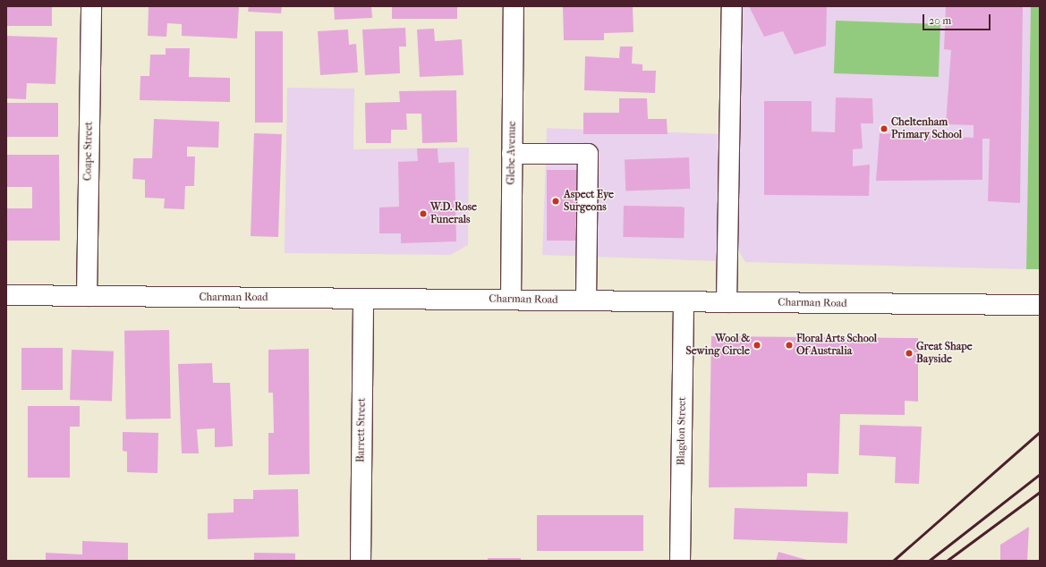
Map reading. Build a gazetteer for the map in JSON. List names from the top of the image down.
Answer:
{
  "streets": {
    "street": [
      "Coape Street",
      "Glebe Avenue",
      "Charman Road",
      "Barrett Street",
      "Blagdon Street"
    ]
  },
  "crossings": [
    ["Coape Street", "Charman Road"],
    ["Glebe Avenue", "Charman Road"],
    ["Charman Road", "Barrett Street"],
    ["Charman Road", "Blagdon Street"]
  ],
  "places": [
    "Cheltenham Primary School",
    "Aspect Eye Surgeons",
    "W.D. Rose Funerals",
    "Wool & Sewing Circle",
    "Floral Arts School Of Australia",
    "Great Shape Bayside"
  ],
  "scale_bar": "20 m"
}
